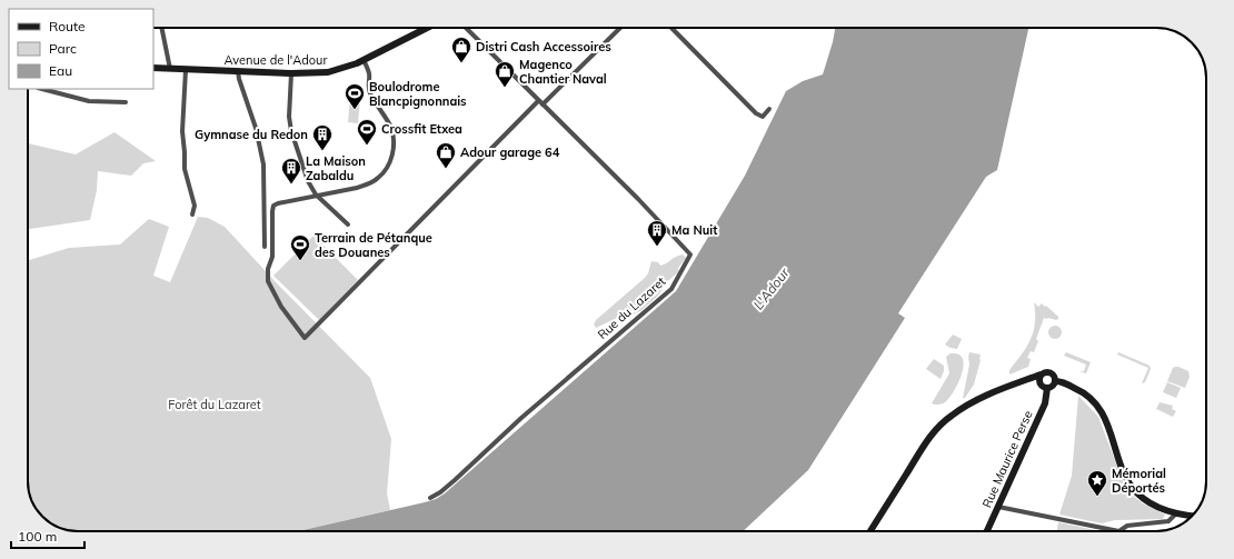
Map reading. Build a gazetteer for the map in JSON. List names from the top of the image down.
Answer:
{
  "streets": {
    "main road": ["Avenue de l'Adour", "Rue Maurice Perse"],
    "street": ["Rue du Lazaret"]
  },
  "water": ["L'Adour"],
  "parks": ["Forêt du Lazaret"],
  "places": {
    "shop": ["Distri Cash Accessoires", "Magenco Chantier Naval", "Adour garage 64"],
    "sports": ["Boulodrome Blancpignonnais", "Crossfit Etxea", "Terrain de Pétanque des Douanes"],
    "building": ["Gymnase du Redon", "La Maison Zabaldu", "Ma Nuit"],
    "place": ["Mémorial Déportés"]
  },
  "legend": ["Route", "Parc", "Eau"],
  "scale_bar": "100 m"
}
